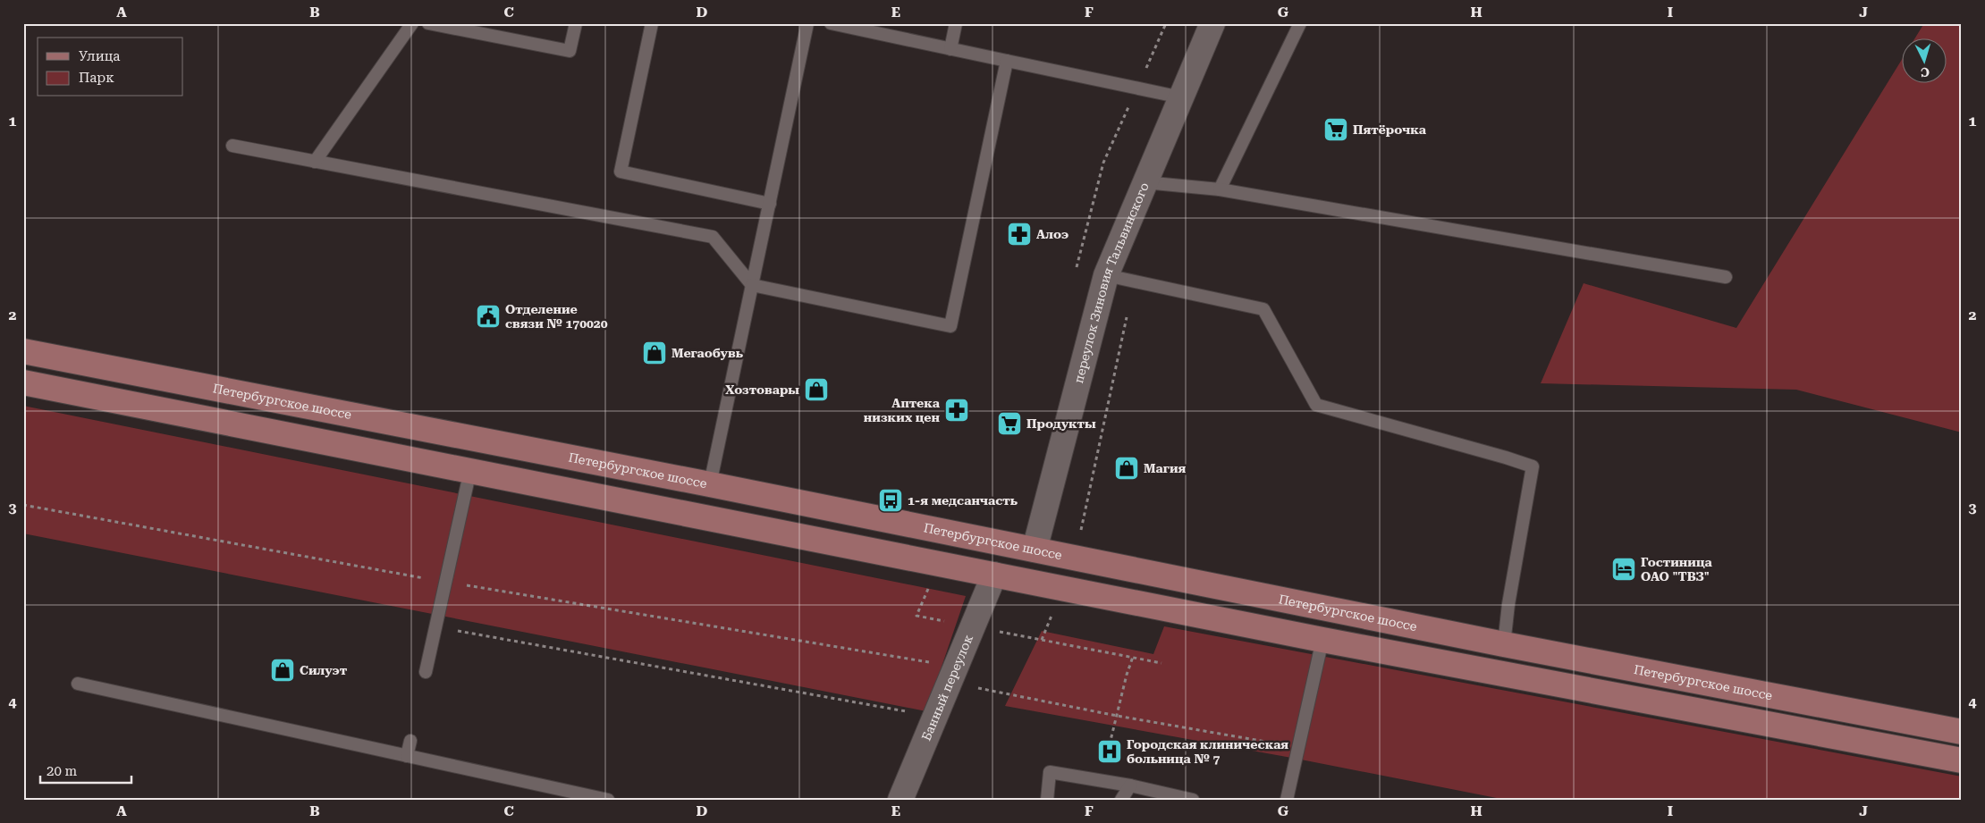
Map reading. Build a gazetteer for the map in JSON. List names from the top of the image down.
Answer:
{
  "streets": {
    "main road": ["Петербургское шоссе"],
    "street": ["переулок Зиновия Тальвинского", "Банный переулок"]
  },
  "crossings": [
    ["переулок Зиновия Тальвинского", "Петербургское шоссе"]
  ],
  "places": {
    "supermarket": ["Пятёрочка", "Продукты"],
    "pharmacy": ["Алоэ", "Аптека низких цен"],
    "public building": ["Отделение связи № 170020"],
    "shop": [
      "Мегаобувь",
      "Хозтовары",
      "Магия",
      "Силуэт"
    ],
    "bus stop": ["1-я медсанчасть"],
    "hotel": ["Гостиница ОАО \"ТВЗ\""],
    "hospital": ["Городская клиническая больница № 7"]
  },
  "legend": ["Улица", "Парк"],
  "scale_bar": "20 m",
  "north": "bottom",
  "grid": {
    "columns": [
      "A",
      "B",
      "C",
      "D",
      "E",
      "F",
      "G",
      "H",
      "I",
      "J"
    ],
    "rows": [
      "1",
      "2",
      "3",
      "4"
    ]
  }
}
